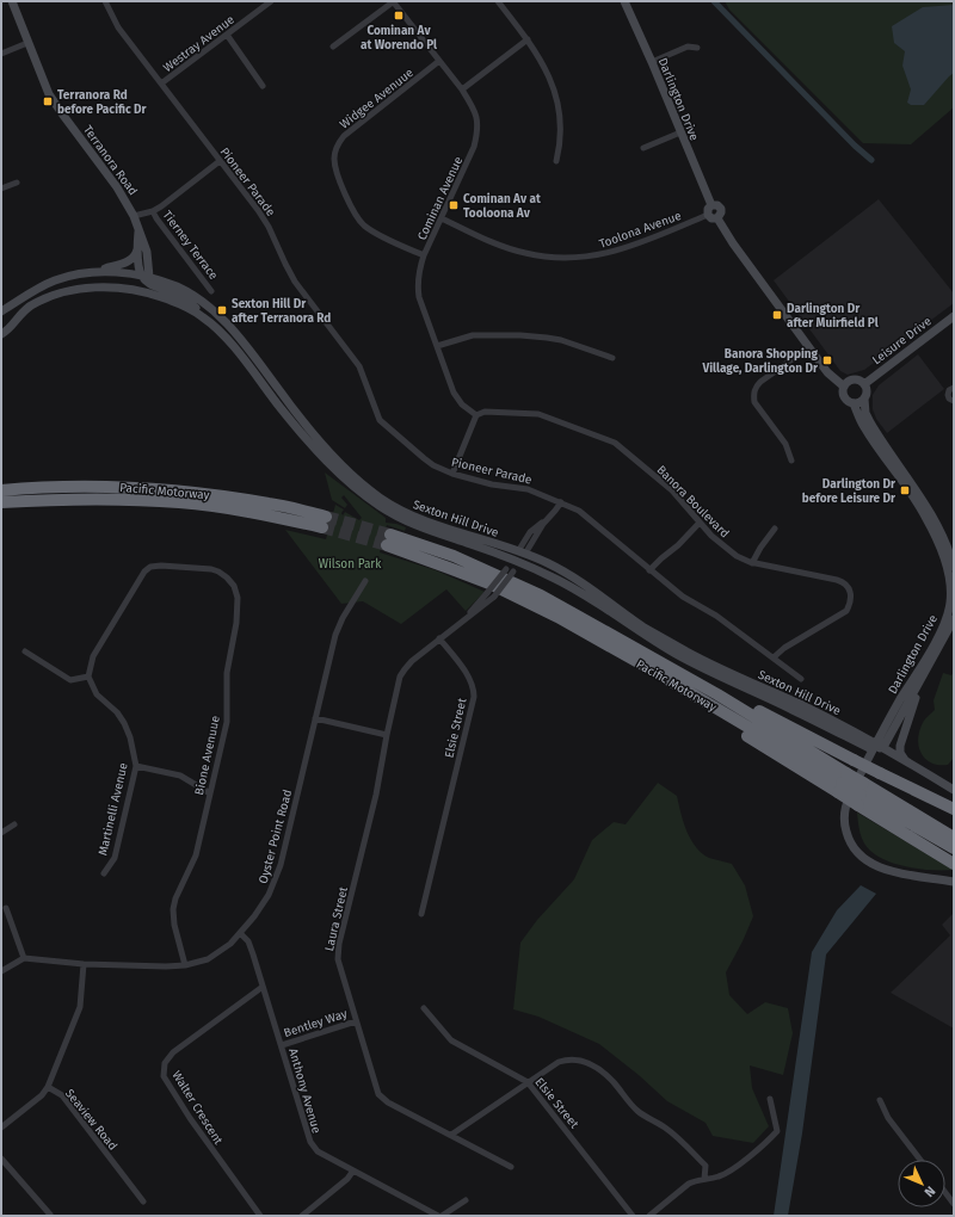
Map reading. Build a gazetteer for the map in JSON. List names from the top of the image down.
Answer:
{
  "streets": {
    "highway": ["Pacific Motorway"],
    "street": [
      "Westray Avenue",
      "Widgee Avenuue",
      "Darlington Drive",
      "Terranora Road",
      "Pioneer Parade",
      "Cominan Avenue",
      "Toolona Avenue",
      "Tierney Terrace",
      "Leisure Drive",
      "Banora Boulevard",
      "Sexton Hill Drive",
      "Elsie Street",
      "Bione Avenuue",
      "Martinelli Avenue",
      "Oyster Point Road",
      "Laura Street",
      "Bentley Way",
      "Anthony Avenue",
      "Walter Crescent",
      "Seaview Road"
    ]
  },
  "crossings": [
    ["Westray Avenue", "Pioneer Parade"],
    ["Widgee Avenuue", "Cominan Avenue"],
    ["Darlington Drive", "Toolona Avenue"],
    ["Darlington Drive", "Leisure Drive"],
    ["Darlington Drive", "Sexton Hill Drive"],
    ["Terranora Road", "Sexton Hill Drive"],
    ["Pioneer Parade", "Banora Boulevard"],
    ["Cominan Avenue", "Toolona Avenue"],
    ["Cominan Avenue", "Banora Boulevard"],
    ["Sexton Hill Drive", "Laura Street"],
    ["Elsie Street", "Laura Street"],
    ["Bione Avenuue", "Martinelli Avenue"],
    ["Bione Avenuue", "Oyster Point Road"],
    ["Oyster Point Road", "Anthony Avenue"],
    ["Oyster Point Road", "Seaview Road"],
    ["Laura Street", "Bentley Way"],
    ["Bentley Way", "Anthony Avenue"],
    ["Anthony Avenue", "Walter Crescent"]
  ],
  "parks": ["Wilson Park"],
  "places": {
    "transit": [
      "Cominan Av at Worendo Pl",
      "Terranora Rd before Pacific Dr",
      "Cominan Av at Tooloona Av",
      "Sexton Hill Dr after Terranora Rd",
      "Darlington Dr after Muirfield Pl",
      "Banora Shopping Village, Darlington Dr",
      "Darlington Dr before Leisure Dr"
    ]
  },
  "north": "bottom right"
}
